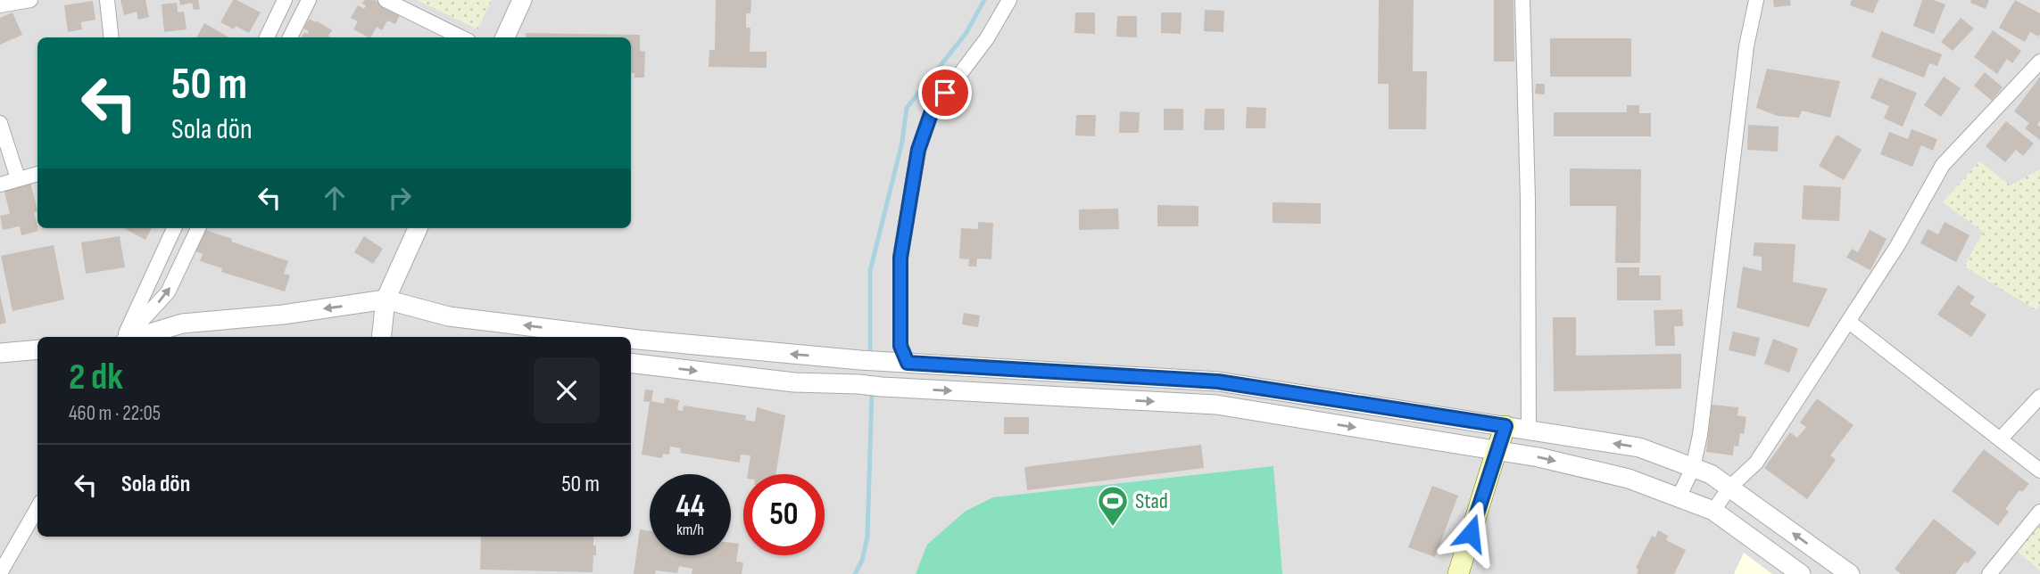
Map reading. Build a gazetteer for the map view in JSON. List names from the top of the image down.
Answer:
{
  "places": {
    "sports": ["Stad"]
  },
  "page": {
    "turn": ["50 m", "Sola dön"],
    "heading": ["2 dk", "460 m · 22:05"],
    "list": [
      {
        "name": "Sola dön",
        "value": "50 m"
      }
    ],
    "speed": "44 km/h",
    "limit": "50"
  }
}
